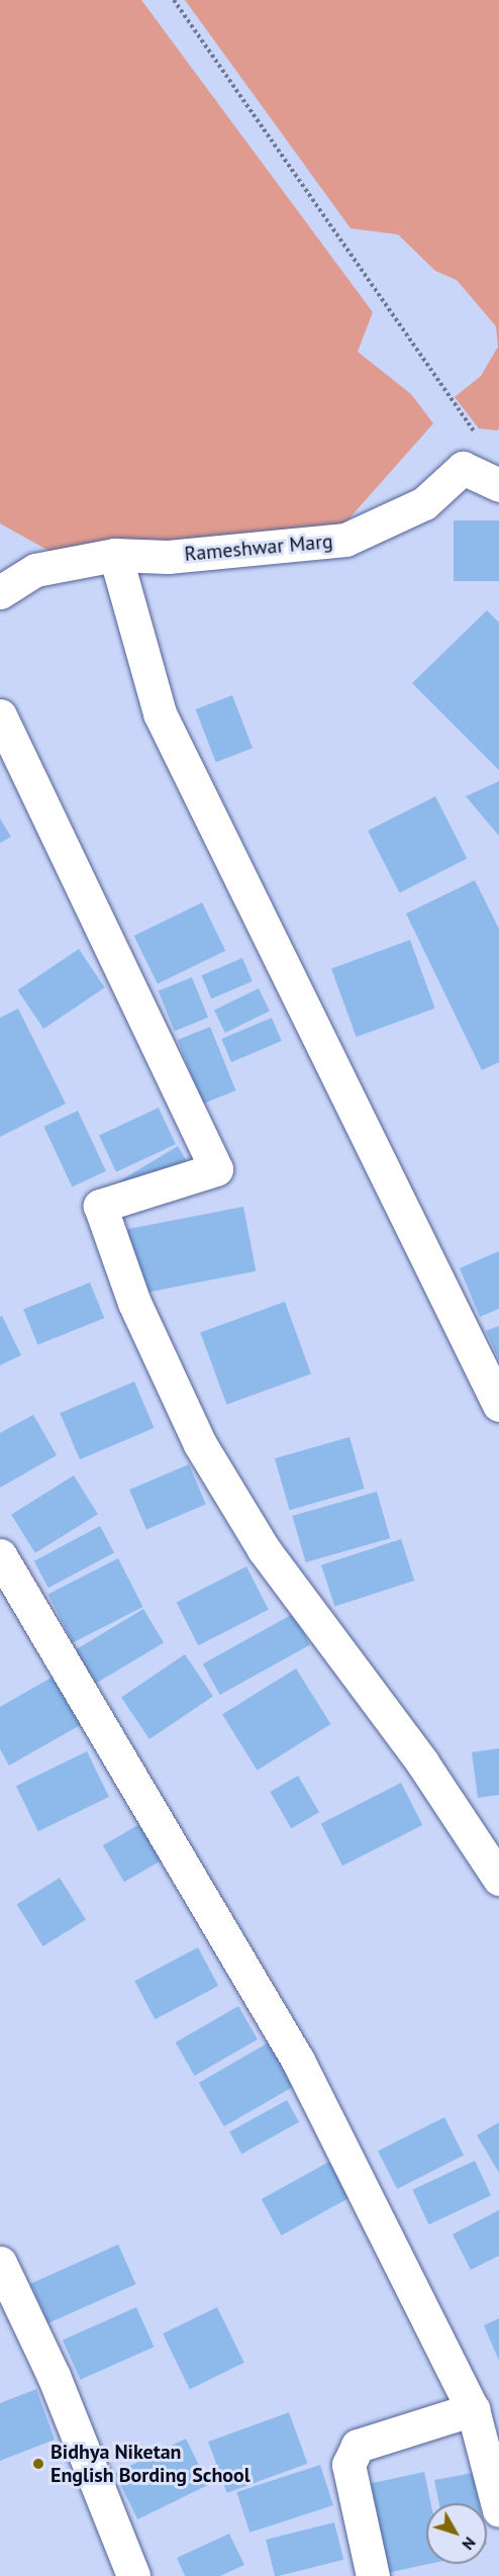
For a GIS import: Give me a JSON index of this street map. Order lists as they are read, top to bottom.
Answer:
{
  "streets": {
    "street": ["Rameshwar Marg"]
  },
  "places": ["Bidhya Niketan English Bording School"],
  "north": "bottom right"
}
